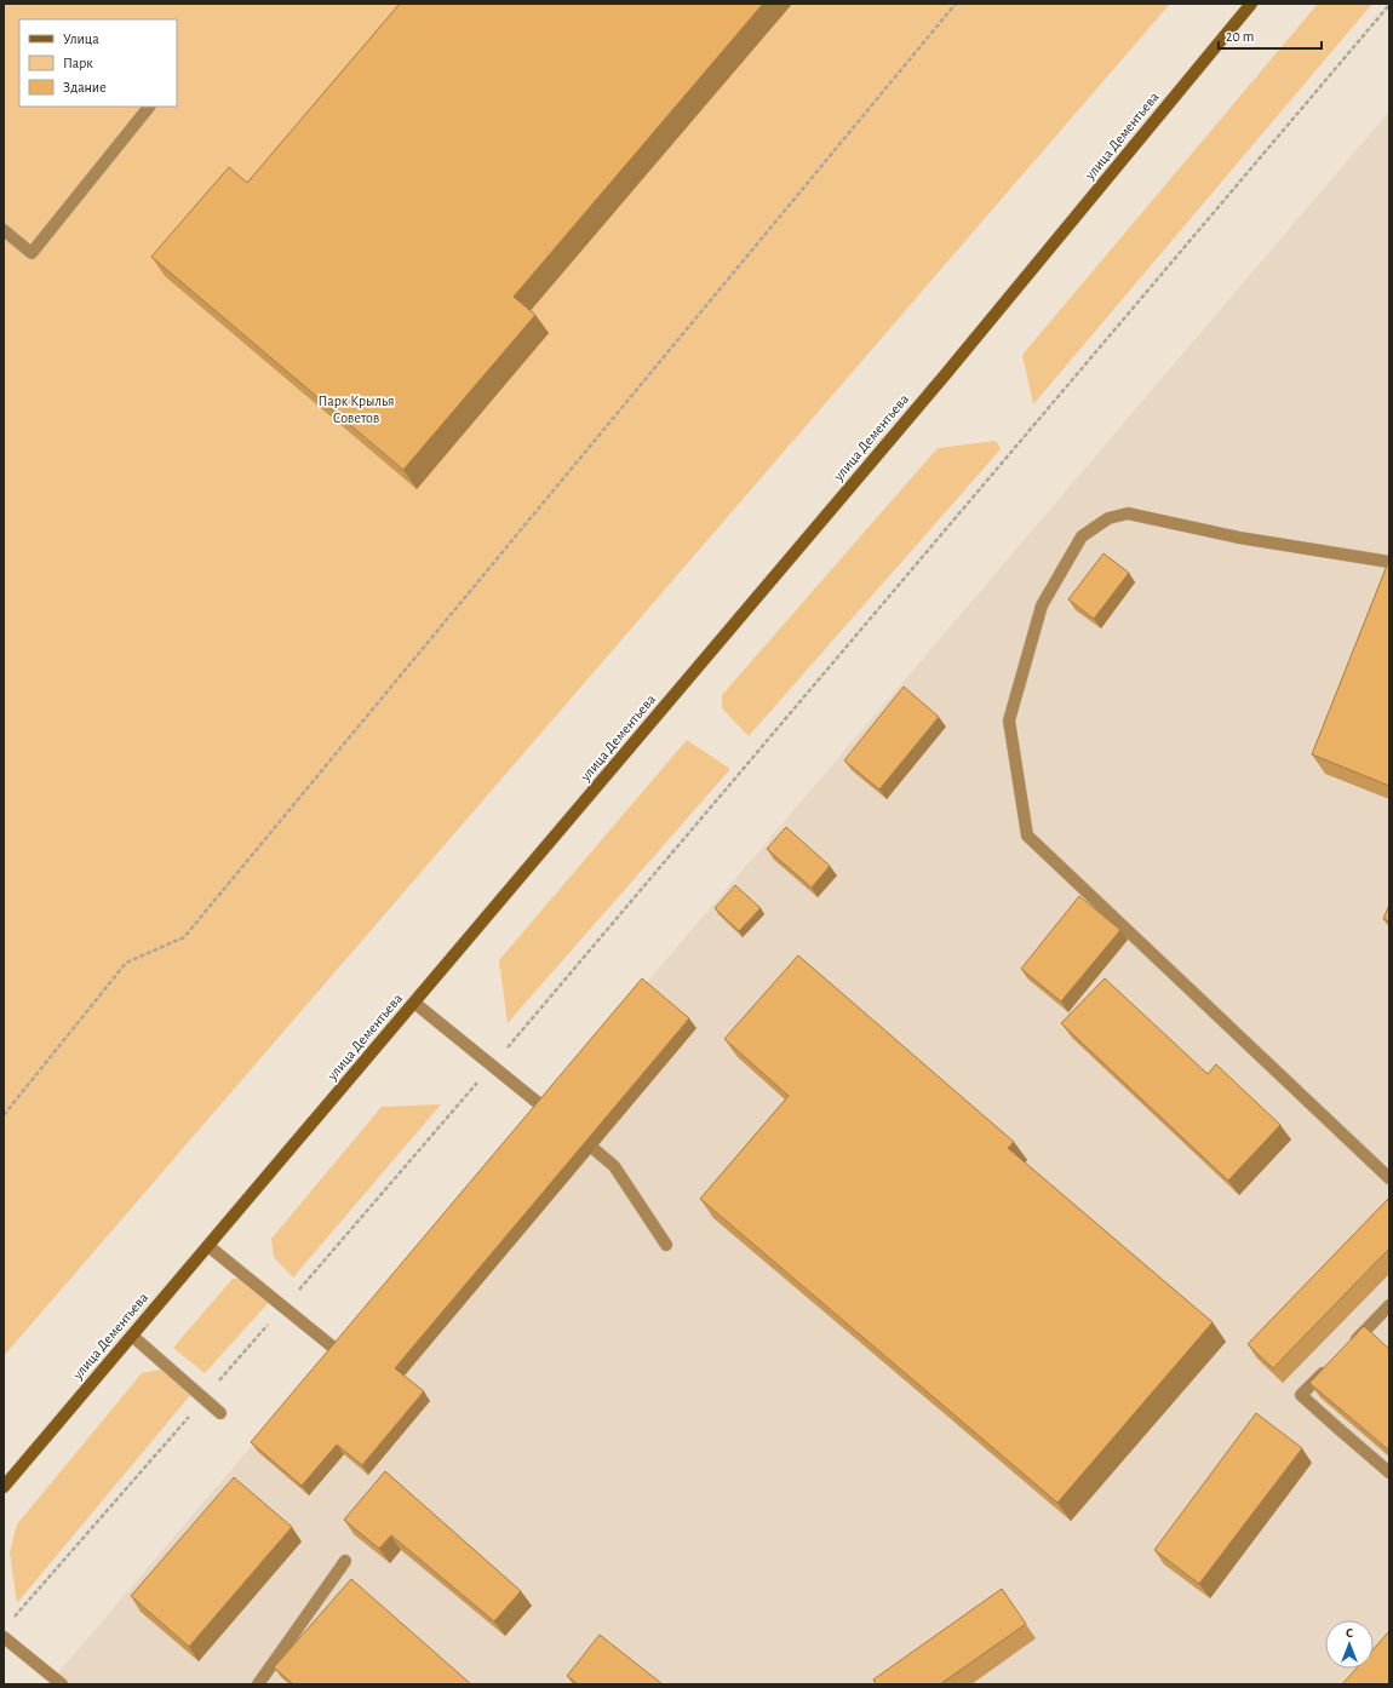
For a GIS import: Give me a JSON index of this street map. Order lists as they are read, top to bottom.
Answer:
{
  "streets": {
    "main road": ["улица Дементьева"]
  },
  "parks": ["Парк Крылья Советов"],
  "legend": ["Улица", "Парк", "Здание"],
  "scale_bar": "20 m",
  "north": "top"
}
